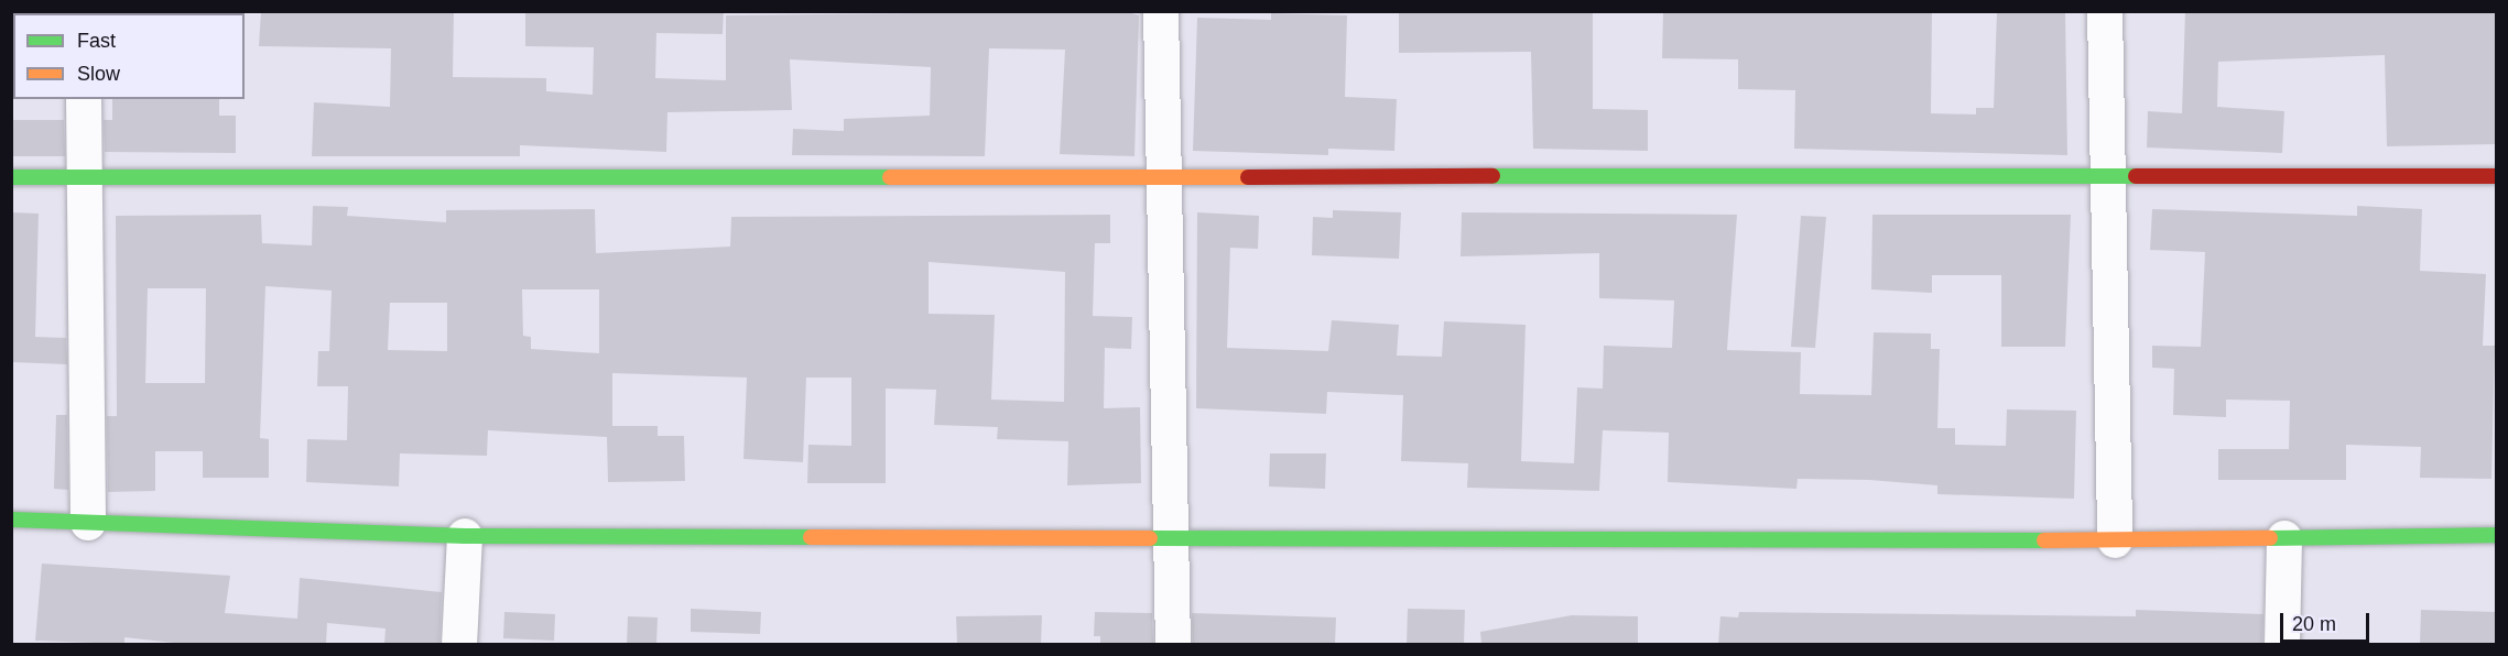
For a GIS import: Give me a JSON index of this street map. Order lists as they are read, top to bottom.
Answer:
{
  "legend": ["Fast", "Slow"],
  "scale_bar": "20 m"
}
